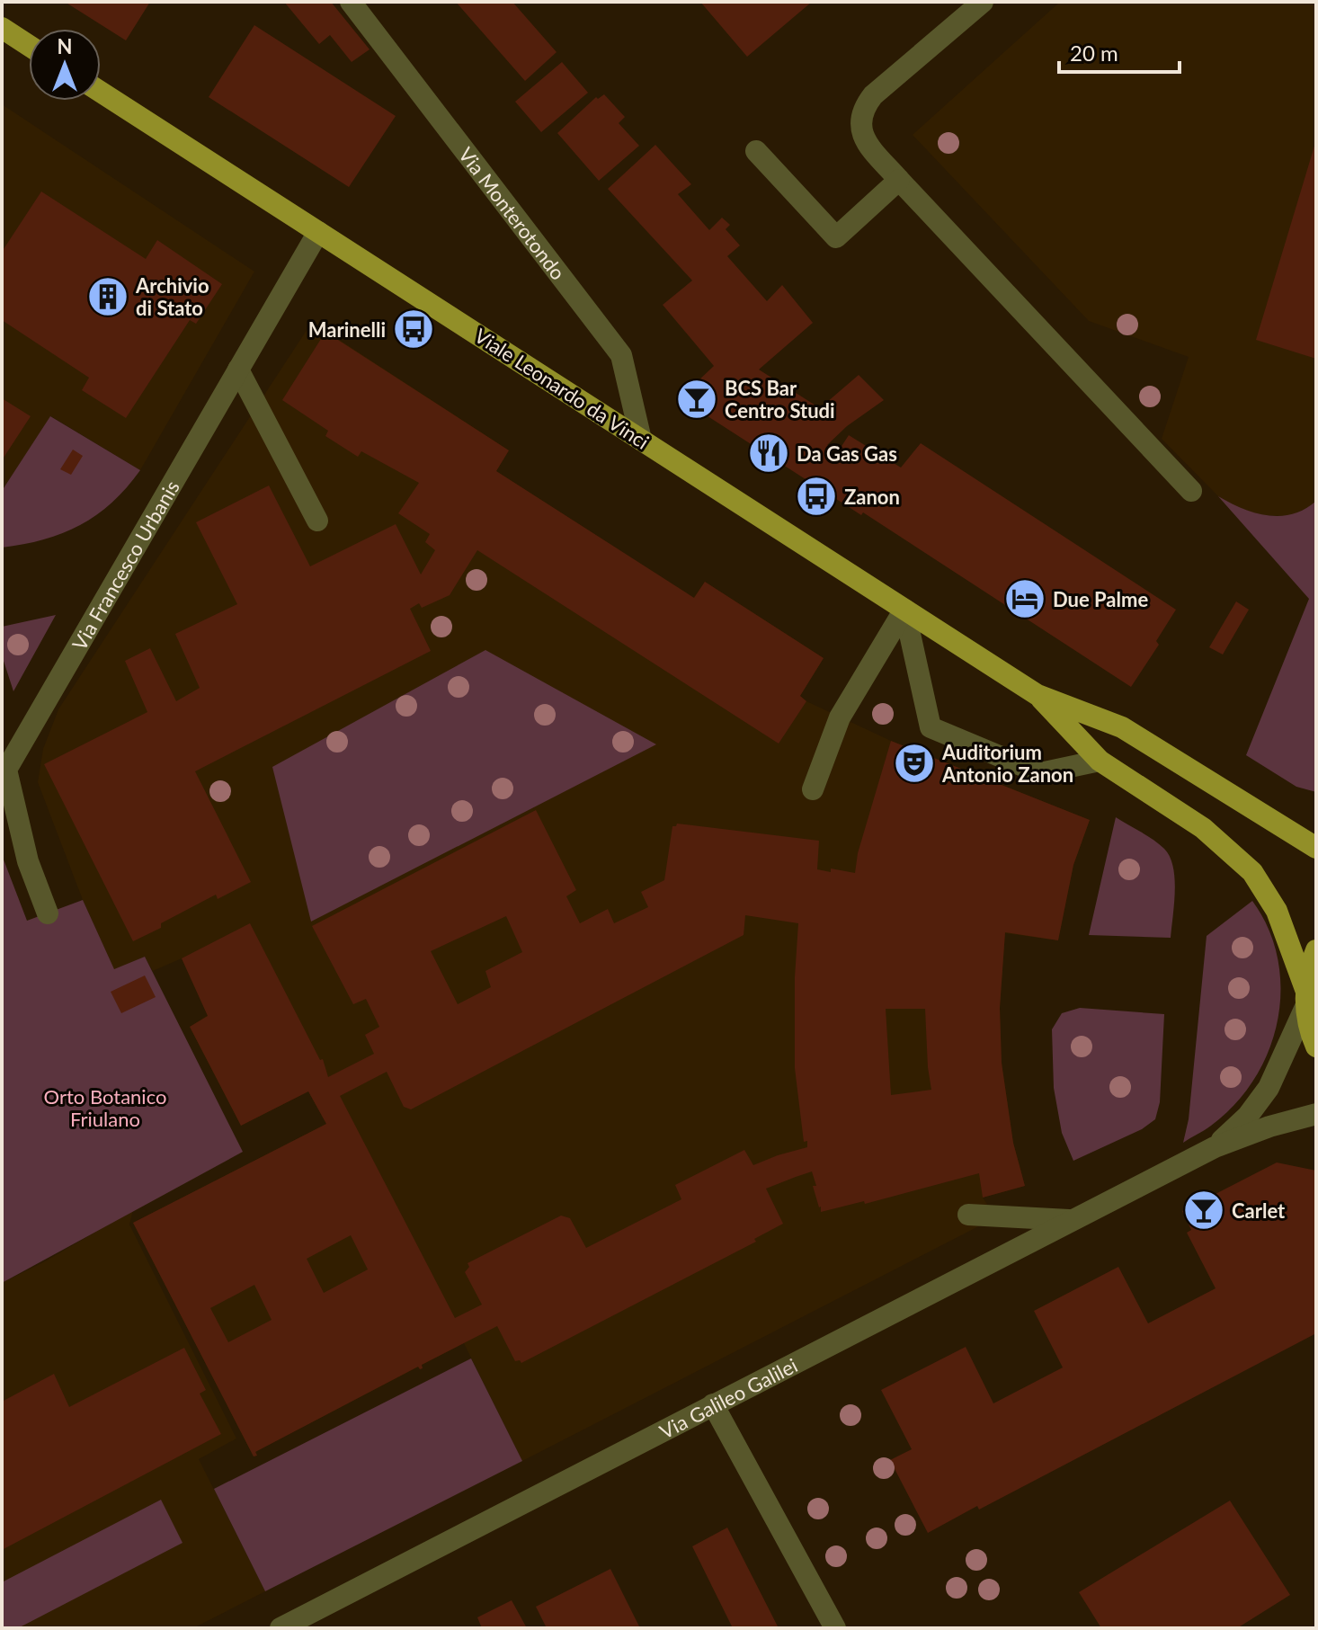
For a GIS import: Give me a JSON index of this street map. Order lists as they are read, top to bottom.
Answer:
{
  "streets": {
    "main road": ["Viale Leonardo da Vinci"],
    "street": ["Via Monterotondo", "Via Francesco Urbanis", "Via Galileo Galilei"]
  },
  "crossings": [
    ["Via Monterotondo", "Viale Leonardo da Vinci"],
    ["Viale Leonardo da Vinci", "Via Francesco Urbanis"]
  ],
  "parks": ["Orto Botanico Friulano"],
  "places": {
    "building": ["Archivio di Stato"],
    "bus stop": ["Marinelli", "Zanon"],
    "bar": ["BCS Bar Centro Studi", "Carlet"],
    "restaurant": ["Da Gas Gas"],
    "hotel": ["Due Palme"],
    "theatre": ["Auditorium Antonio Zanon"]
  },
  "scale_bar": "20 m",
  "north": "top"
}
